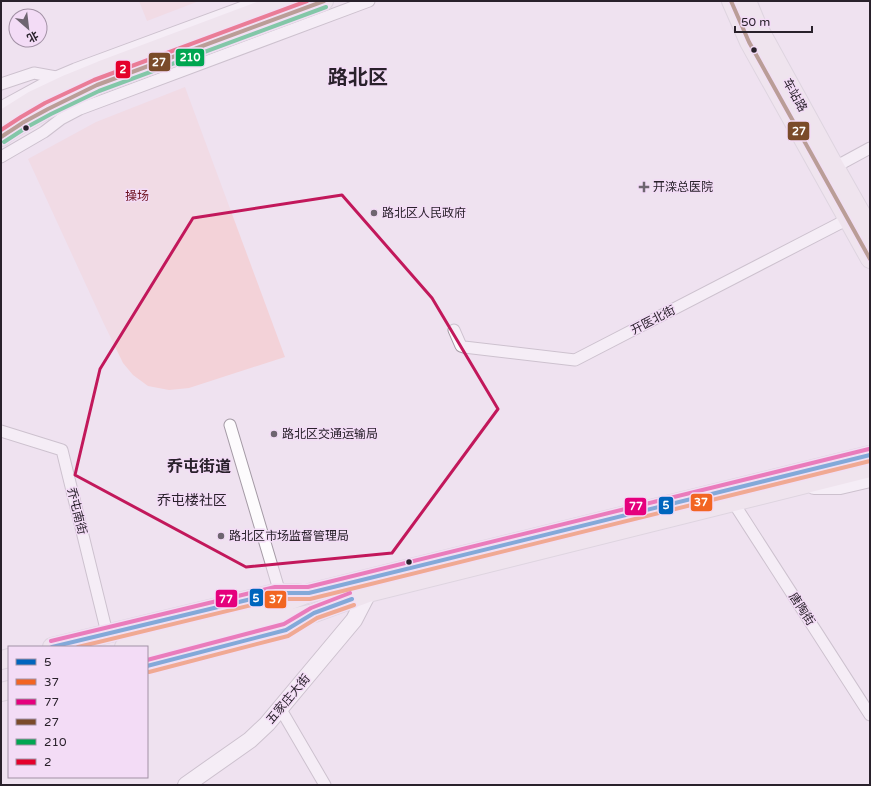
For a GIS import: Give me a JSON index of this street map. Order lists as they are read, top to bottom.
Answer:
{
  "streets": {
    "main road": ["车站路"],
    "street": [
      "开医北街",
      "乔屯南街",
      "唐陶街",
      "五家庄大街"
    ]
  },
  "crossings": [
    ["车站路", "开医北街"]
  ],
  "districts": ["路北区", "乔屯街道", "乔屯楼社区"],
  "parks": ["操场"],
  "places": {
    "health": ["开滦总医院"],
    "other": ["路北区人民政府", "路北区交通运输局", "路北区市场监督管理局"]
  },
  "lines": [
    "transit line 27",
    "transit line 2",
    "transit line 210",
    "transit line 77",
    "transit line 5",
    "transit line 37"
  ],
  "legend": [
    "5",
    "37",
    "77",
    "27",
    "210",
    "2"
  ],
  "scale_bar": "50 m",
  "north": "bottom right"
}
